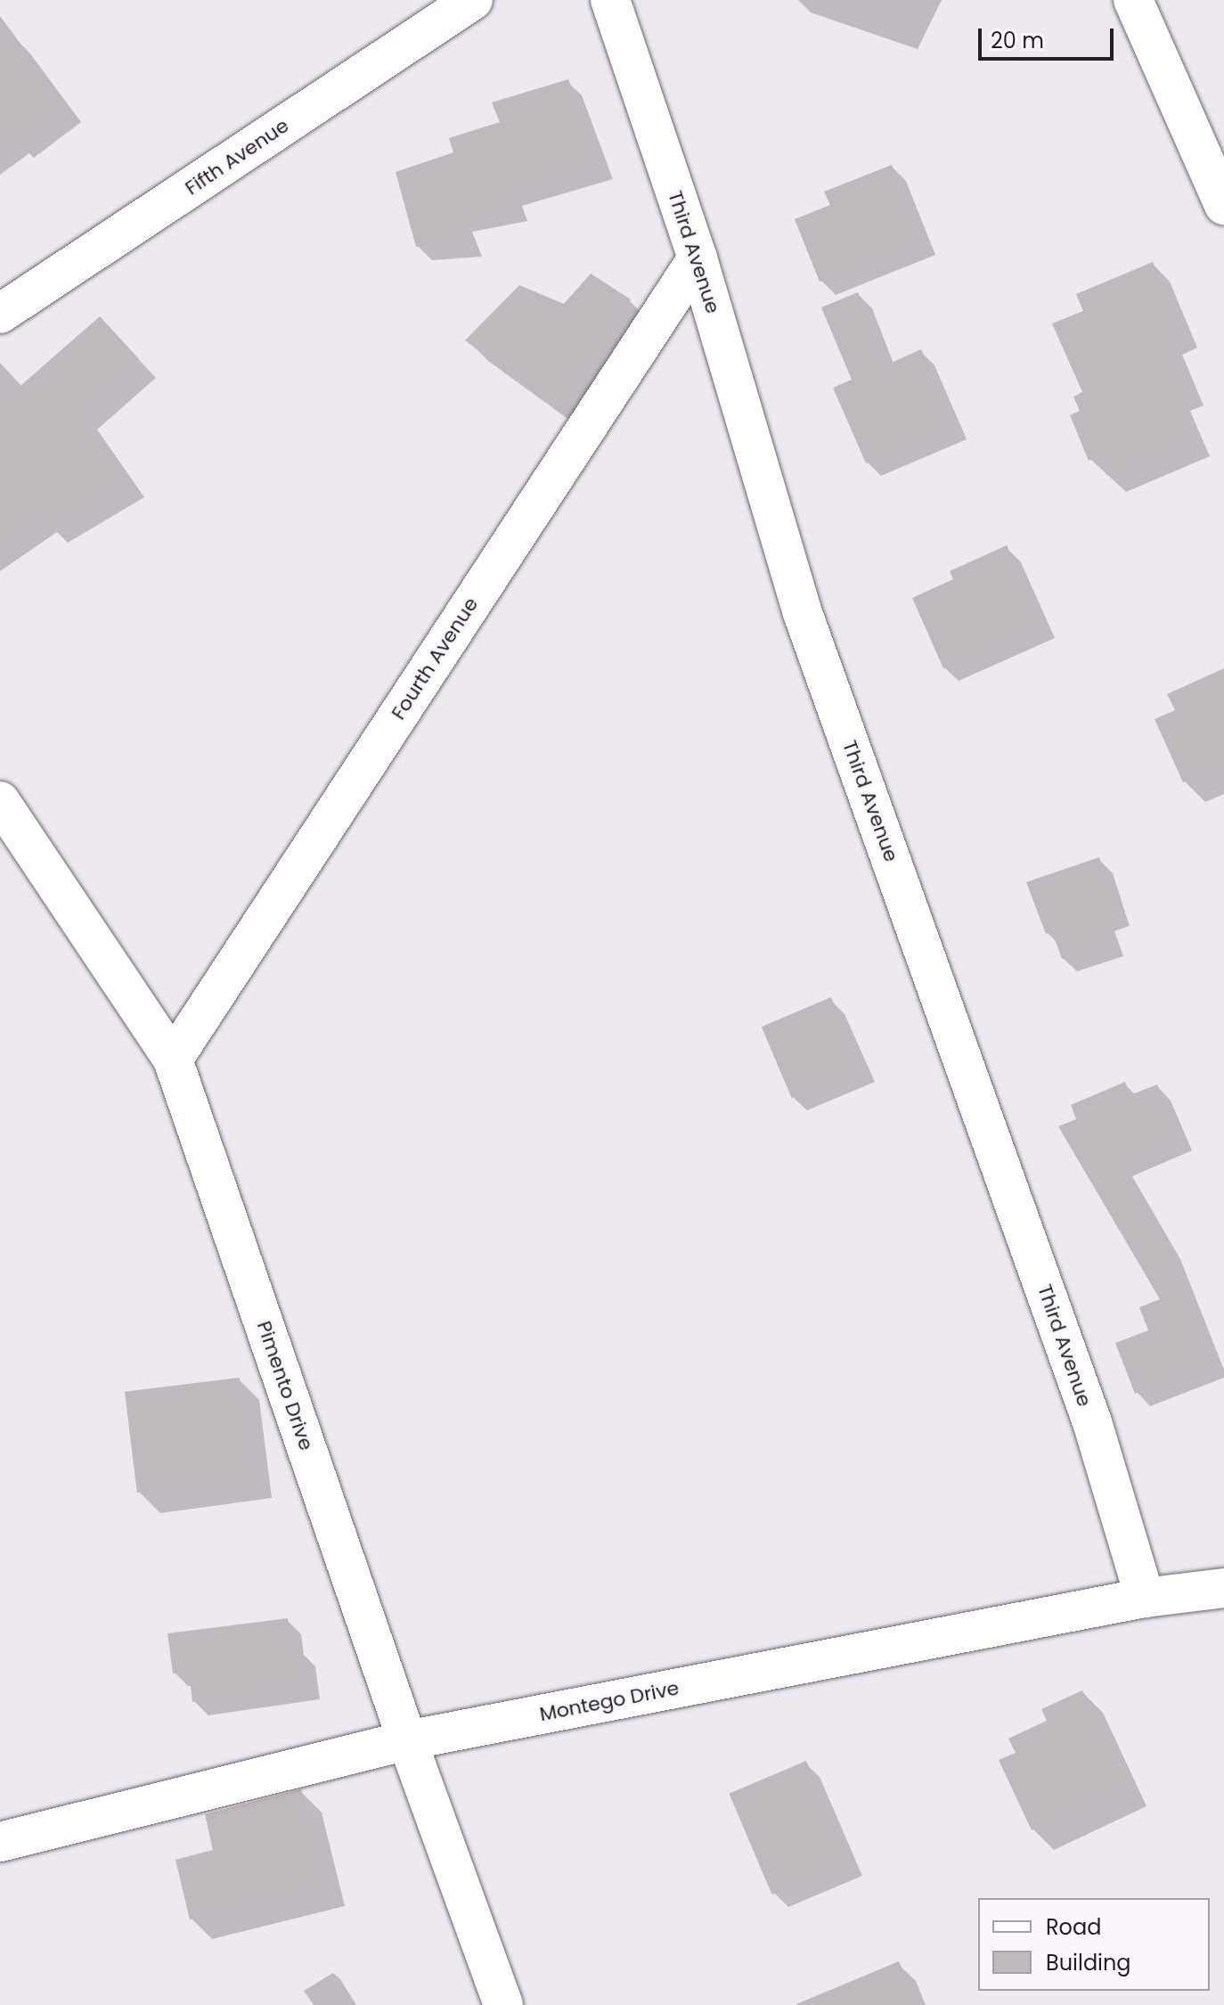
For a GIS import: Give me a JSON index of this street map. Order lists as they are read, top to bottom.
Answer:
{
  "streets": {
    "street": [
      "Fifth Avenue",
      "Third Avenue",
      "Fourth Avenue",
      "Pimento Drive",
      "Montego Drive"
    ]
  },
  "crossings": [
    ["Third Avenue", "Fourth Avenue"],
    ["Third Avenue", "Montego Drive"],
    ["Fourth Avenue", "Pimento Drive"],
    ["Pimento Drive", "Montego Drive"]
  ],
  "legend": ["Road", "Building"],
  "scale_bar": "20 m"
}
